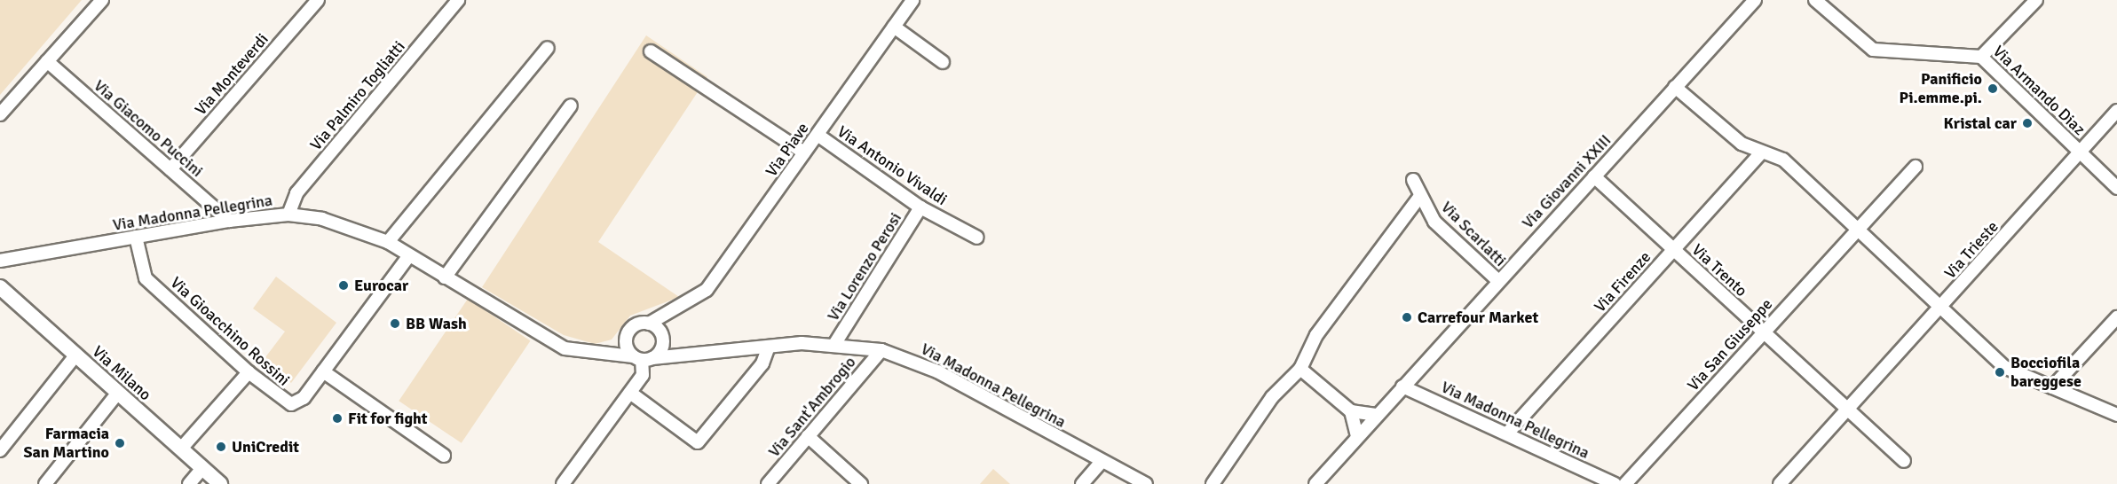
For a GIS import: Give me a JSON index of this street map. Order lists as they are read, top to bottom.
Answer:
{
  "streets": {
    "main road": ["Via Milano"],
    "street": [
      "Via Monteverdi",
      "Via Armando Diaz",
      "Via Palmiro Togliatti",
      "Via Giacomo Puccini",
      "Via Piave",
      "Via Antonio Vivaldi",
      "Via Giovanni XXIII",
      "Via Madonna Pellegrina",
      "Via Scarlatti",
      "Via Trieste",
      "Via Lorenzo Perosi",
      "Via Trento",
      "Via Firenze",
      "Via Gioacchino Rossini",
      "Via San Giuseppe",
      "Via Sant'Ambrogio"
    ]
  },
  "crossings": [
    ["Via Monteverdi", "Via Giacomo Puccini"],
    ["Via Armando Diaz", "Via Trieste"],
    ["Via Palmiro Togliatti", "Via Madonna Pellegrina"],
    ["Via Giacomo Puccini", "Via Madonna Pellegrina"],
    ["Via Piave", "Via Antonio Vivaldi"],
    ["Via Piave", "Via Madonna Pellegrina"],
    ["Via Antonio Vivaldi", "Via Lorenzo Perosi"],
    ["Via Giovanni XXIII", "Via Madonna Pellegrina"],
    ["Via Giovanni XXIII", "Via Scarlatti"],
    ["Via Giovanni XXIII", "Via Trento"],
    ["Via Madonna Pellegrina", "Via Lorenzo Perosi"],
    ["Via Madonna Pellegrina", "Via Firenze"],
    ["Via Madonna Pellegrina", "Via Gioacchino Rossini"],
    ["Via Madonna Pellegrina", "Via Sant'Ambrogio"],
    ["Via Trieste", "Via Trento"],
    ["Via Trento", "Via Firenze"],
    ["Via Trento", "Via San Giuseppe"]
  ],
  "places": [
    "Panificio Pi.emme.pi.",
    "Kristal car",
    "Eurocar",
    "Carrefour Market",
    "BB Wash",
    "Bocciofila bareggese",
    "Fit for fight",
    "Farmacia San Martino",
    "UniCredit"
  ]
}
